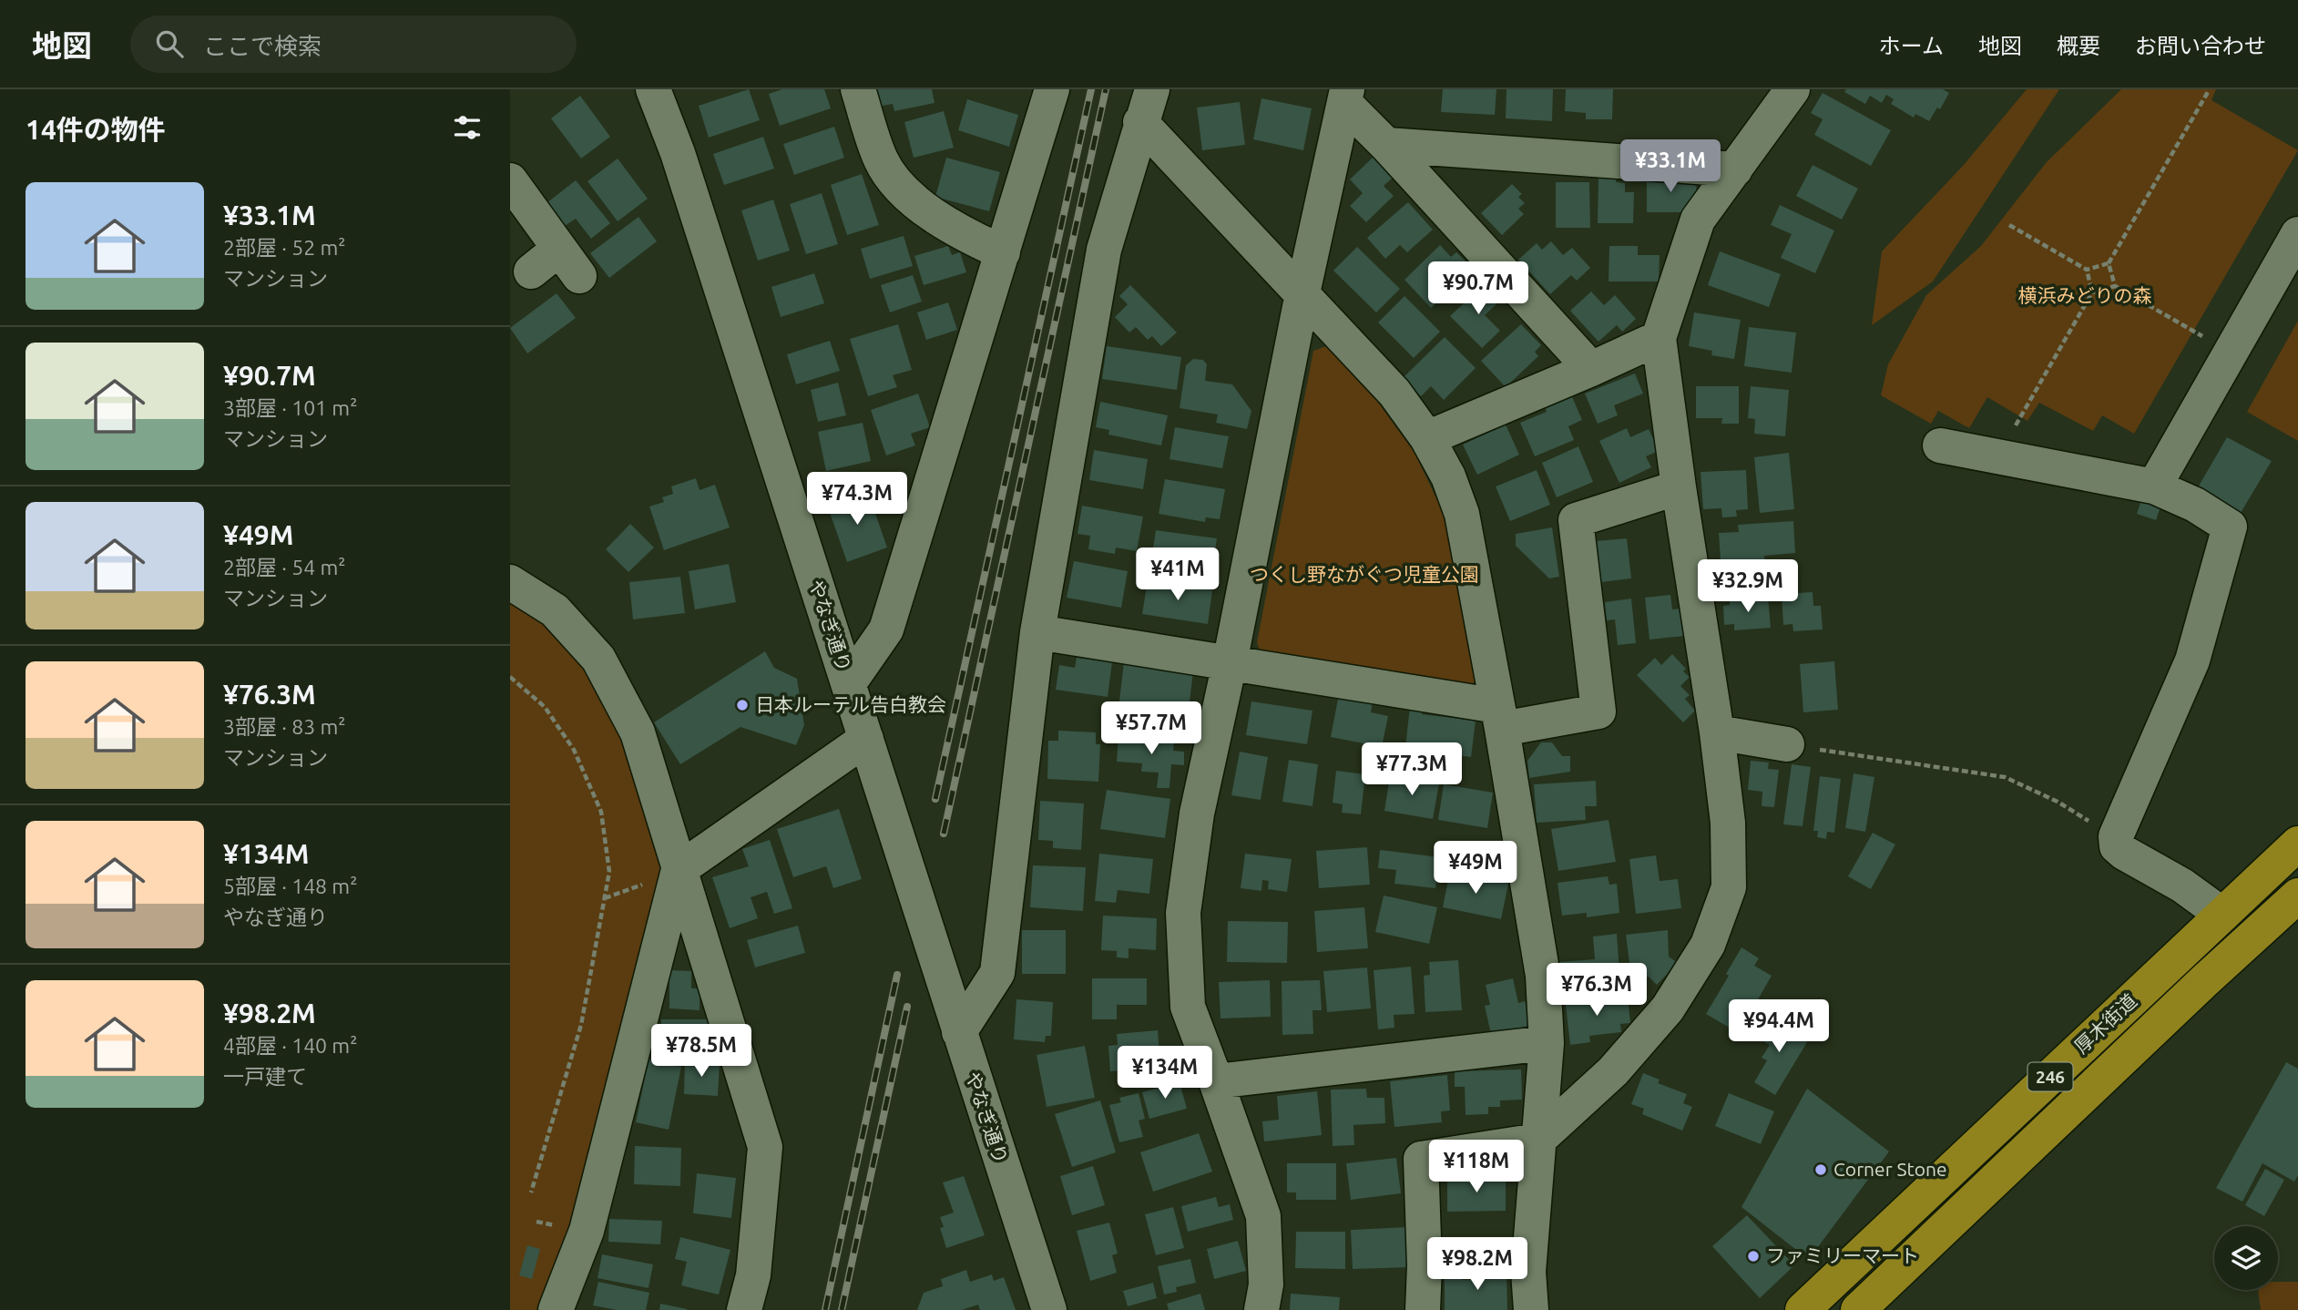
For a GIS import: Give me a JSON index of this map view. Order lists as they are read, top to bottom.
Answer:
{
  "streets": {
    "highway": ["厚木街道", "246"],
    "street": ["やなぎ通り"]
  },
  "parks": ["横浜みどりの森", "つくし野ながぐつ児童公園"],
  "places": ["日本ルーテル告白教会", "Corner Stone", "ファミリーマート"],
  "page": {
    "header": "地図",
    "search": "ここで検索",
    "nav": [
      "ホーム",
      "地図",
      "概要",
      "お問い合わせ"
    ],
    "heading": "14件の物件",
    "price": [
      "¥33.1M",
      "¥90.7M",
      "¥74.3M",
      "¥41M",
      "¥32.9M",
      "¥57.7M",
      "¥77.3M",
      "¥49M",
      "¥76.3M",
      "¥94.4M",
      "¥78.5M",
      "¥134M",
      "¥118M",
      "¥98.2M"
    ],
    "list": [
      {
        "name": "¥33.1M",
        "note": "2部屋 · 52 m² · マンション"
      },
      {
        "name": "¥90.7M",
        "note": "3部屋 · 101 m² · マンション"
      },
      {
        "name": "¥49M",
        "note": "2部屋 · 54 m² · マンション"
      },
      {
        "name": "¥76.3M",
        "note": "3部屋 · 83 m² · マンション"
      },
      {
        "name": "¥134M",
        "note": "5部屋 · 148 m² · やなぎ通り"
      },
      {
        "name": "¥98.2M",
        "note": "4部屋 · 140 m² · 一戸建て"
      }
    ]
  }
}
